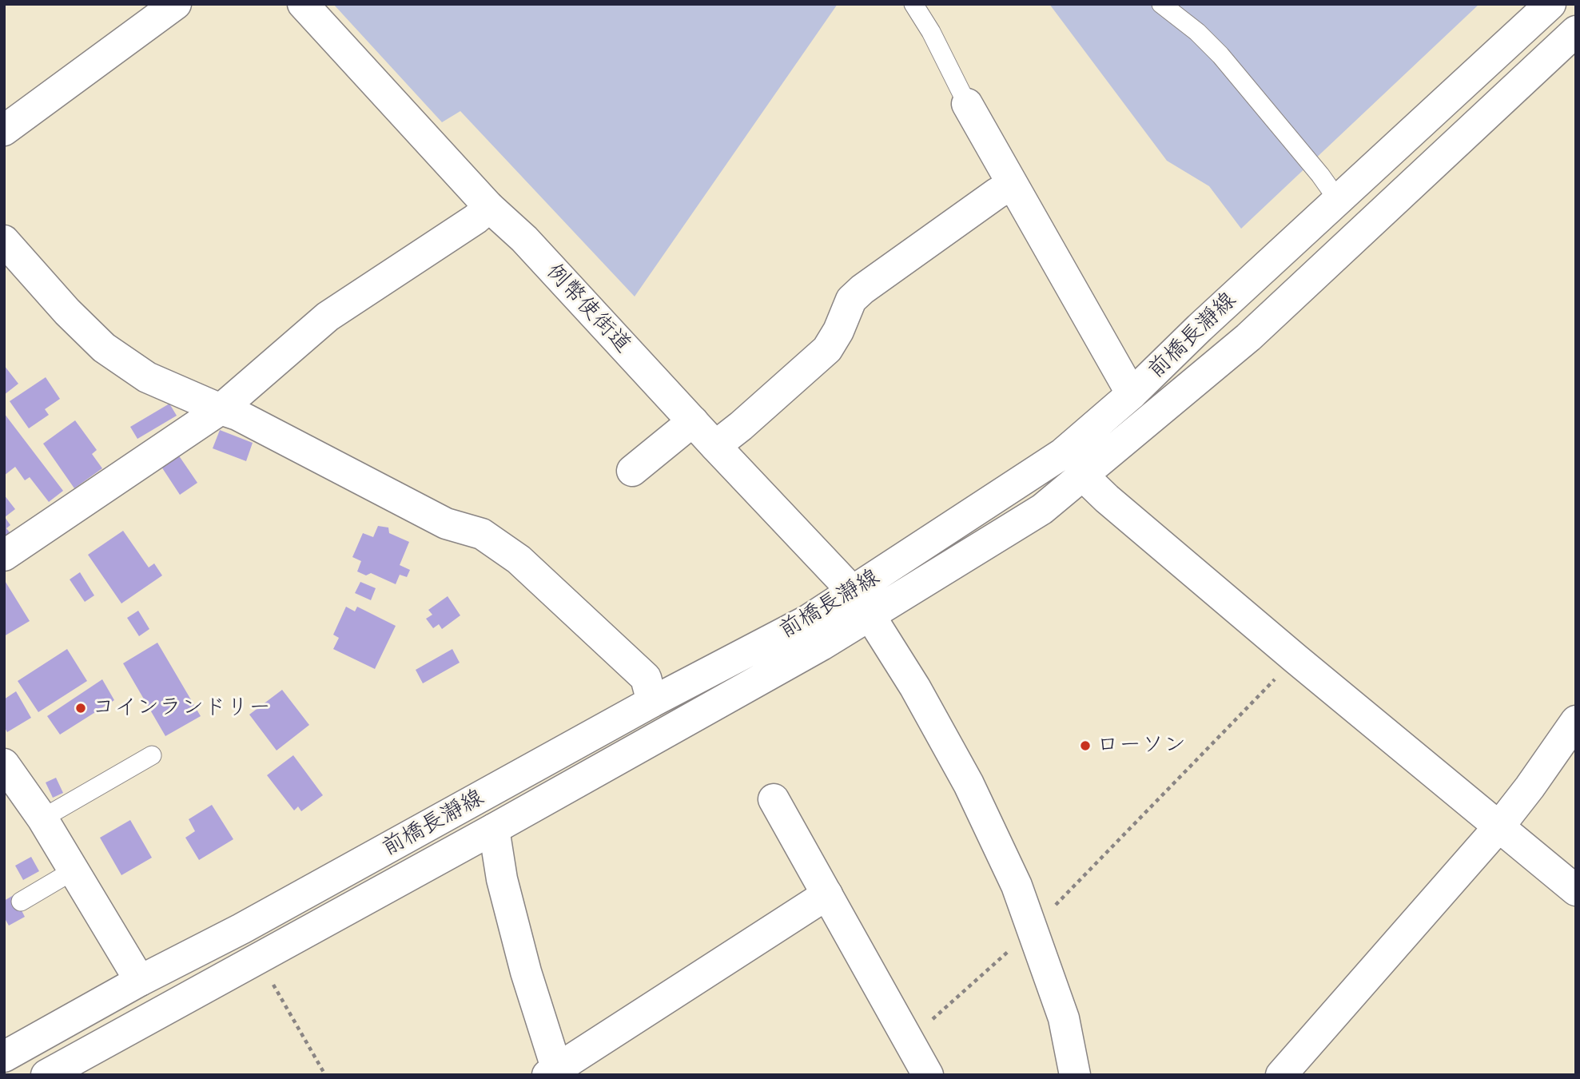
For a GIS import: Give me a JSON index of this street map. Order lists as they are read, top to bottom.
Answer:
{
  "streets": {
    "street": ["例幣使街道", "前橋長瀞線"]
  },
  "crossings": [
    ["例幣使街道", "前橋長瀞線"]
  ],
  "places": ["コインランドリー", "ローソン"]
}
